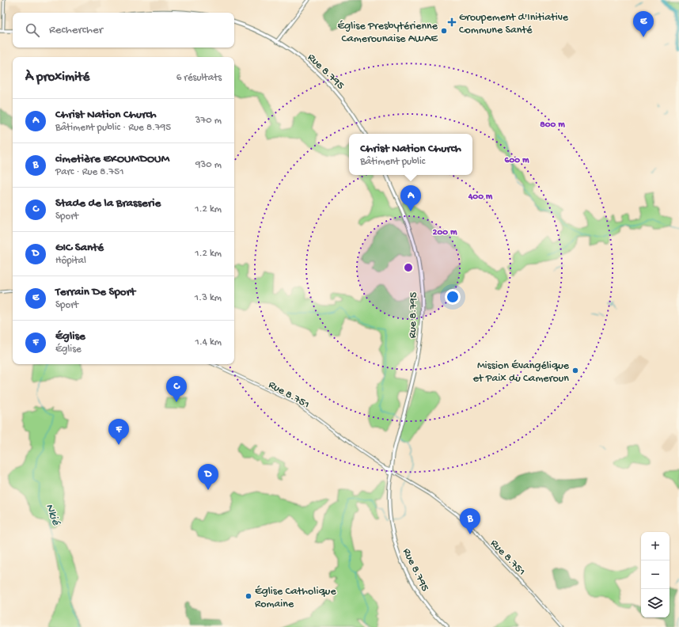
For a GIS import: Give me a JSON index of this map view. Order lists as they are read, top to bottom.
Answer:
{
  "streets": {
    "highway": ["Rue 8.795"],
    "main road": ["Rue 8.751"]
  },
  "crossings": [
    ["Rue 8.795", "Rue 8.751"]
  ],
  "water": ["Nkié"],
  "places": {
    "health": ["Groupement d'Initiative Commune Santé"],
    "other": ["Église Presbytérienne Camerounaise AWAE", "Mission Évangélique et Paix du Cameroun", "Église Catholique Romaine"]
  },
  "page": {
    "pins": [
      "E",
      "A",
      "C",
      "F",
      "D",
      "B"
    ],
    "search": "Rechercher",
    "heading": ["À proximité", "6 résultats"],
    "list": [
      {
        "mark": "A",
        "name": "Christ Nation Church",
        "note": "Bâtiment public · Rue 8.795",
        "value": "370 m"
      },
      {
        "mark": "B",
        "name": "cimetière EKOUMDOUM",
        "note": "Parc · Rue 8.751",
        "value": "930 m"
      },
      {
        "mark": "C",
        "name": "Stade de la Brasserie",
        "note": "Sport",
        "value": "1.2 km"
      },
      {
        "mark": "D",
        "name": "GIC Santé",
        "note": "Hôpital",
        "value": "1.2 km"
      },
      {
        "mark": "E",
        "name": "Terrain De Sport",
        "note": "Sport",
        "value": "1.3 km"
      },
      {
        "mark": "F",
        "name": "Église",
        "note": "Église",
        "value": "1.4 km"
      }
    ],
    "popup": ["Christ Nation Church", "Bâtiment public"],
    "map_buttons": ["+", "−"]
  },
  "rings": [
    "800 m",
    "600 m",
    "400 m",
    "200 m"
  ]
}
